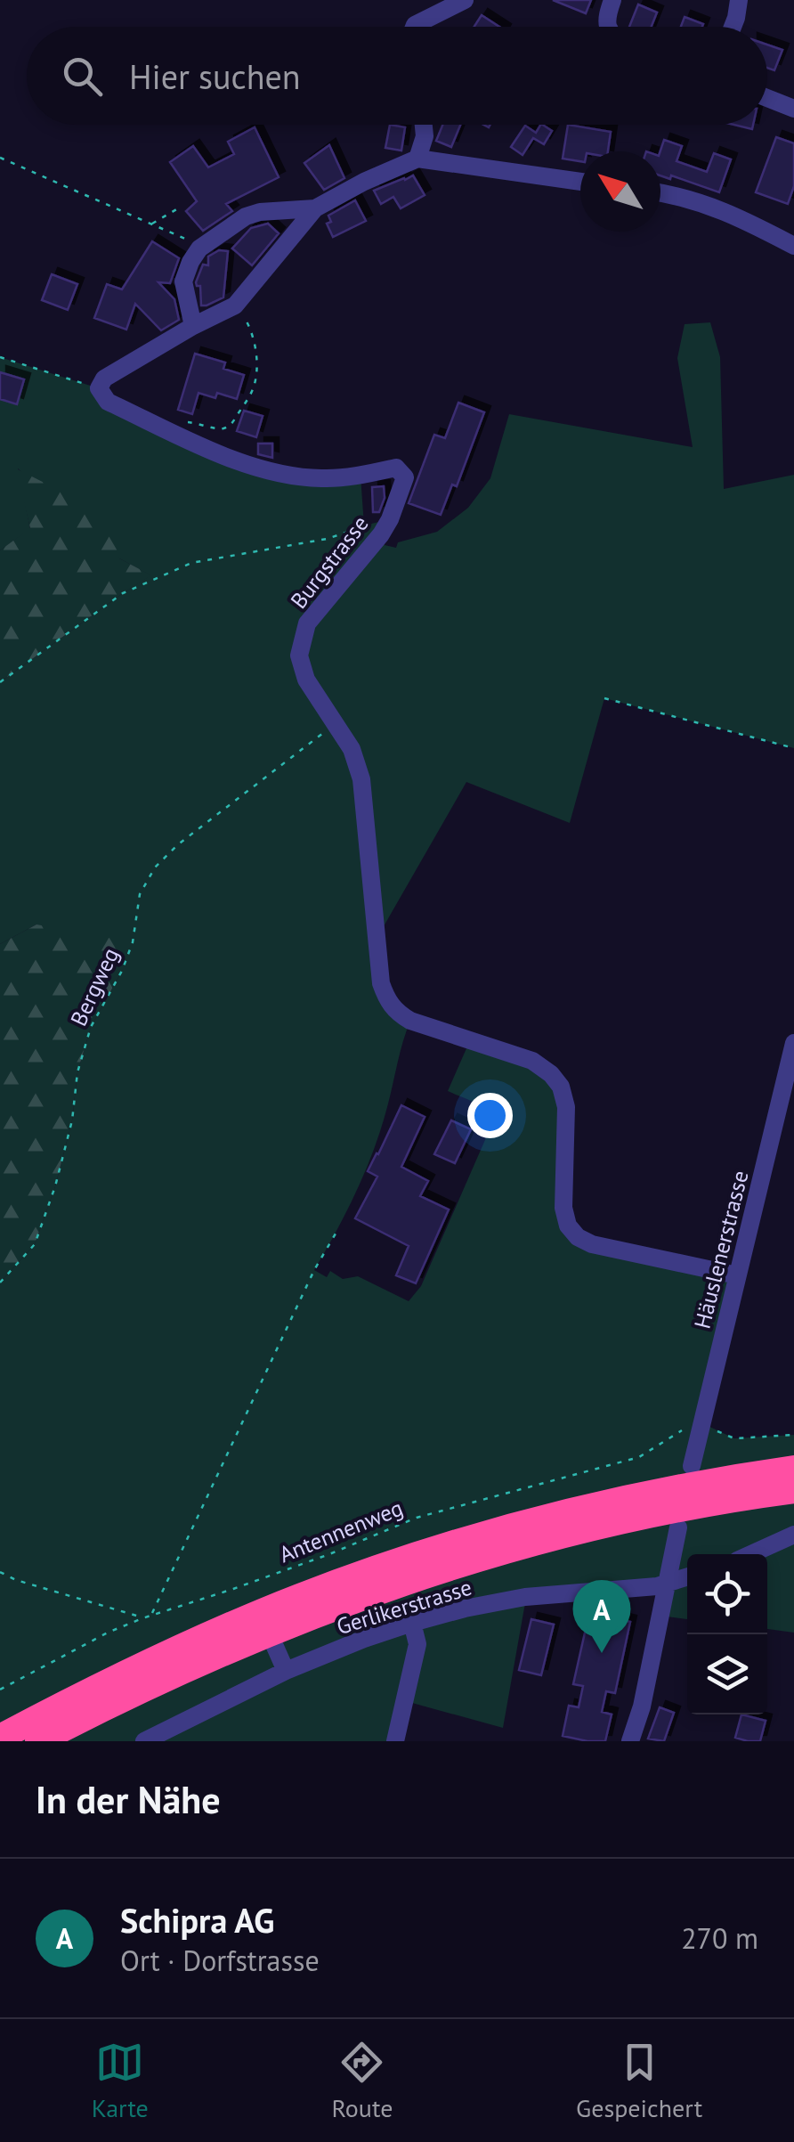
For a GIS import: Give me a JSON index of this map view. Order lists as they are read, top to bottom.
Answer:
{
  "streets": {
    "street": ["Burgstrasse", "Häuslenerstrasse", "Gerlikerstrasse"],
    "path": ["Bergweg", "Antennenweg"]
  },
  "crossings": [
    ["Burgstrasse", "Bergweg"],
    ["Burgstrasse", "Häuslenerstrasse"],
    ["Häuslenerstrasse", "Antennenweg"]
  ],
  "north": "top left",
  "page": {
    "search": "Hier suchen",
    "pins": "A",
    "heading": "In der Nähe",
    "list": [
      {
        "mark": "A",
        "name": "Schipra AG",
        "note": "Ort · Dorfstrasse",
        "value": "270 m"
      }
    ],
    "nav": ["Karte", "Route", "Gespeichert"]
  }
}
